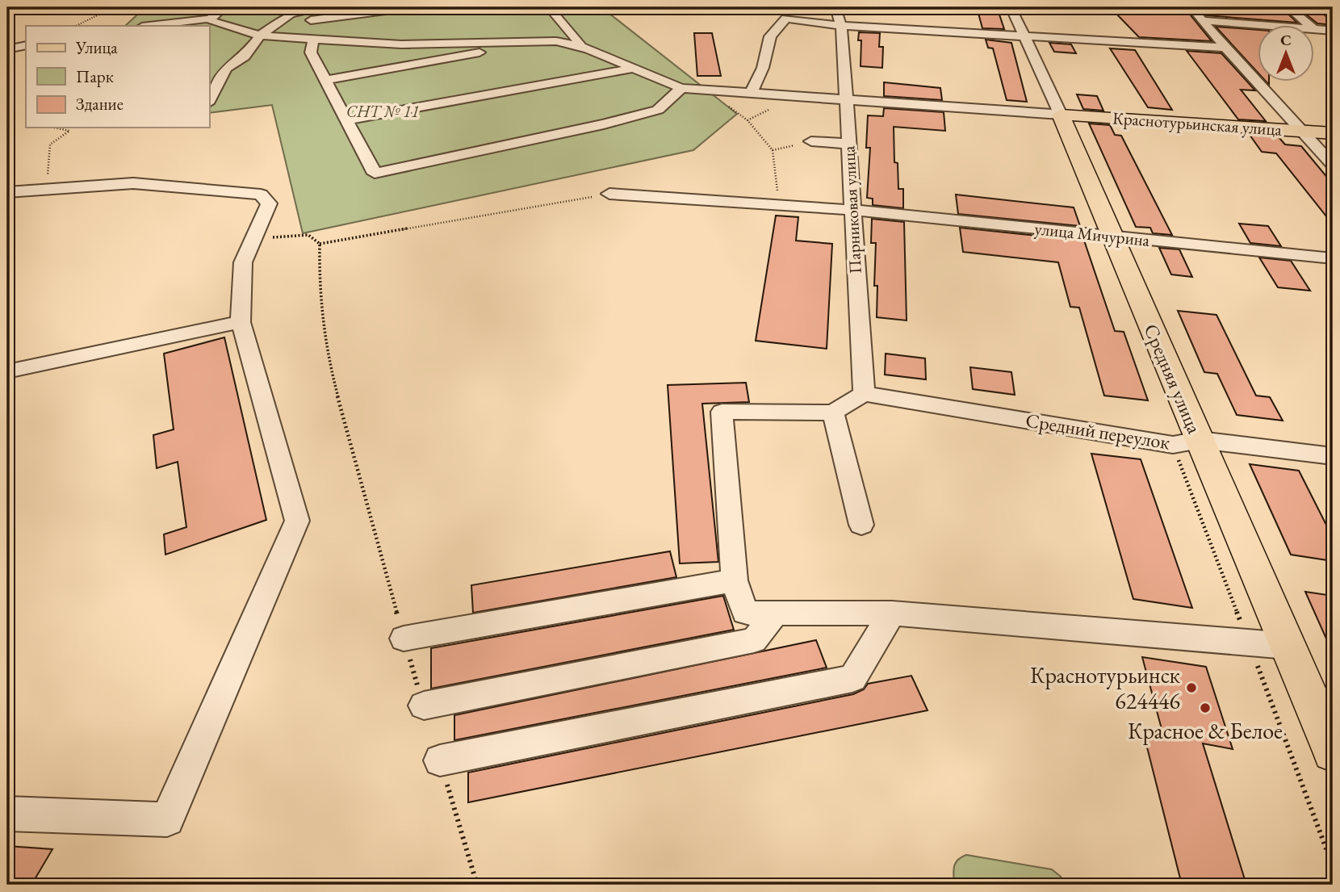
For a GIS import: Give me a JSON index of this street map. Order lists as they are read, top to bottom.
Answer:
{
  "streets": {
    "main road": ["Краснотурьинская улица", "Средняя улица"],
    "street": ["Парниковая улица", "улица Мичурина", "Средний переулок"]
  },
  "crossings": [
    ["Краснотурьинская улица", "Средняя улица"],
    ["Парниковая улица", "улица Мичурина"],
    ["Парниковая улица", "Средний переулок"],
    ["улица Мичурина", "Средняя улица"],
    ["Средняя улица", "Средний переулок"]
  ],
  "parks": ["СНТ № 11"],
  "places": ["Краснотурьинск 624446", "Красное & Белое"],
  "legend": ["Улица", "Парк", "Здание"],
  "north": "top"
}
